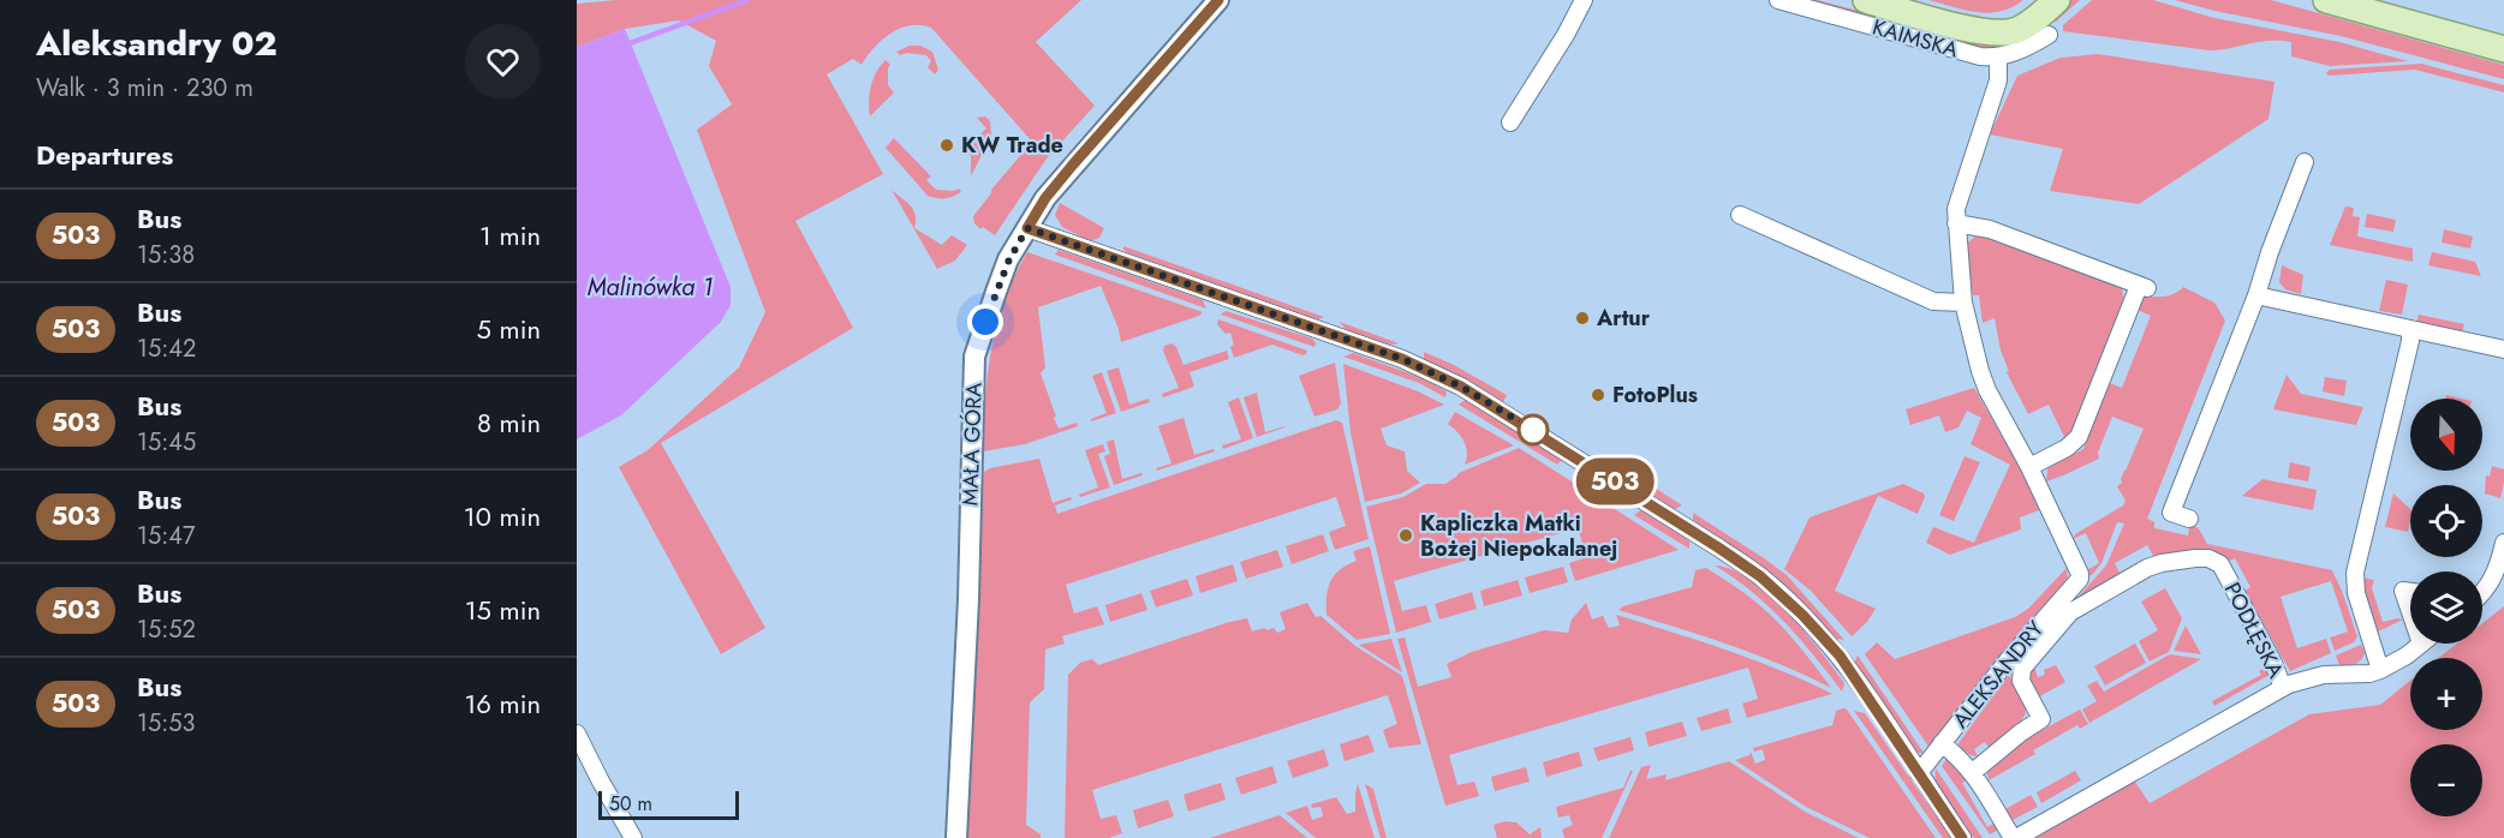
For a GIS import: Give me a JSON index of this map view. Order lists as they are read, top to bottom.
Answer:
{
  "streets": {
    "street": [
      "KAIMSKA",
      "MAŁA GÓRA",
      "PODŁĘSKA",
      "ALEKSANDRY"
    ]
  },
  "crossings": [
    ["PODŁĘSKA", "ALEKSANDRY"]
  ],
  "water": ["Malinówka 1"],
  "places": [
    "KW Trade",
    "Artur",
    "FotoPlus",
    "Kapliczka Matki Bożej Niepokalanej"
  ],
  "lines": ["bus line 503"],
  "scale_bar": "50 m",
  "north": "bottom",
  "page": {
    "heading": [
      ["Aleksandry 02", "Walk · 3 min · 230 m"],
      "Departures"
    ],
    "on_map": "503",
    "list": [
      {
        "mark": "503",
        "name": "Bus",
        "note": "15:38",
        "value": "1 min"
      },
      {
        "mark": "503",
        "name": "Bus",
        "note": "15:42",
        "value": "5 min"
      },
      {
        "mark": "503",
        "name": "Bus",
        "note": "15:45",
        "value": "8 min"
      },
      {
        "mark": "503",
        "name": "Bus",
        "note": "15:47",
        "value": "10 min"
      },
      {
        "mark": "503",
        "name": "Bus",
        "note": "15:52",
        "value": "15 min"
      },
      {
        "mark": "503",
        "name": "Bus",
        "note": "15:53",
        "value": "16 min"
      }
    ],
    "map_buttons": ["+", "−"],
    "scale": "50 m"
  }
}
